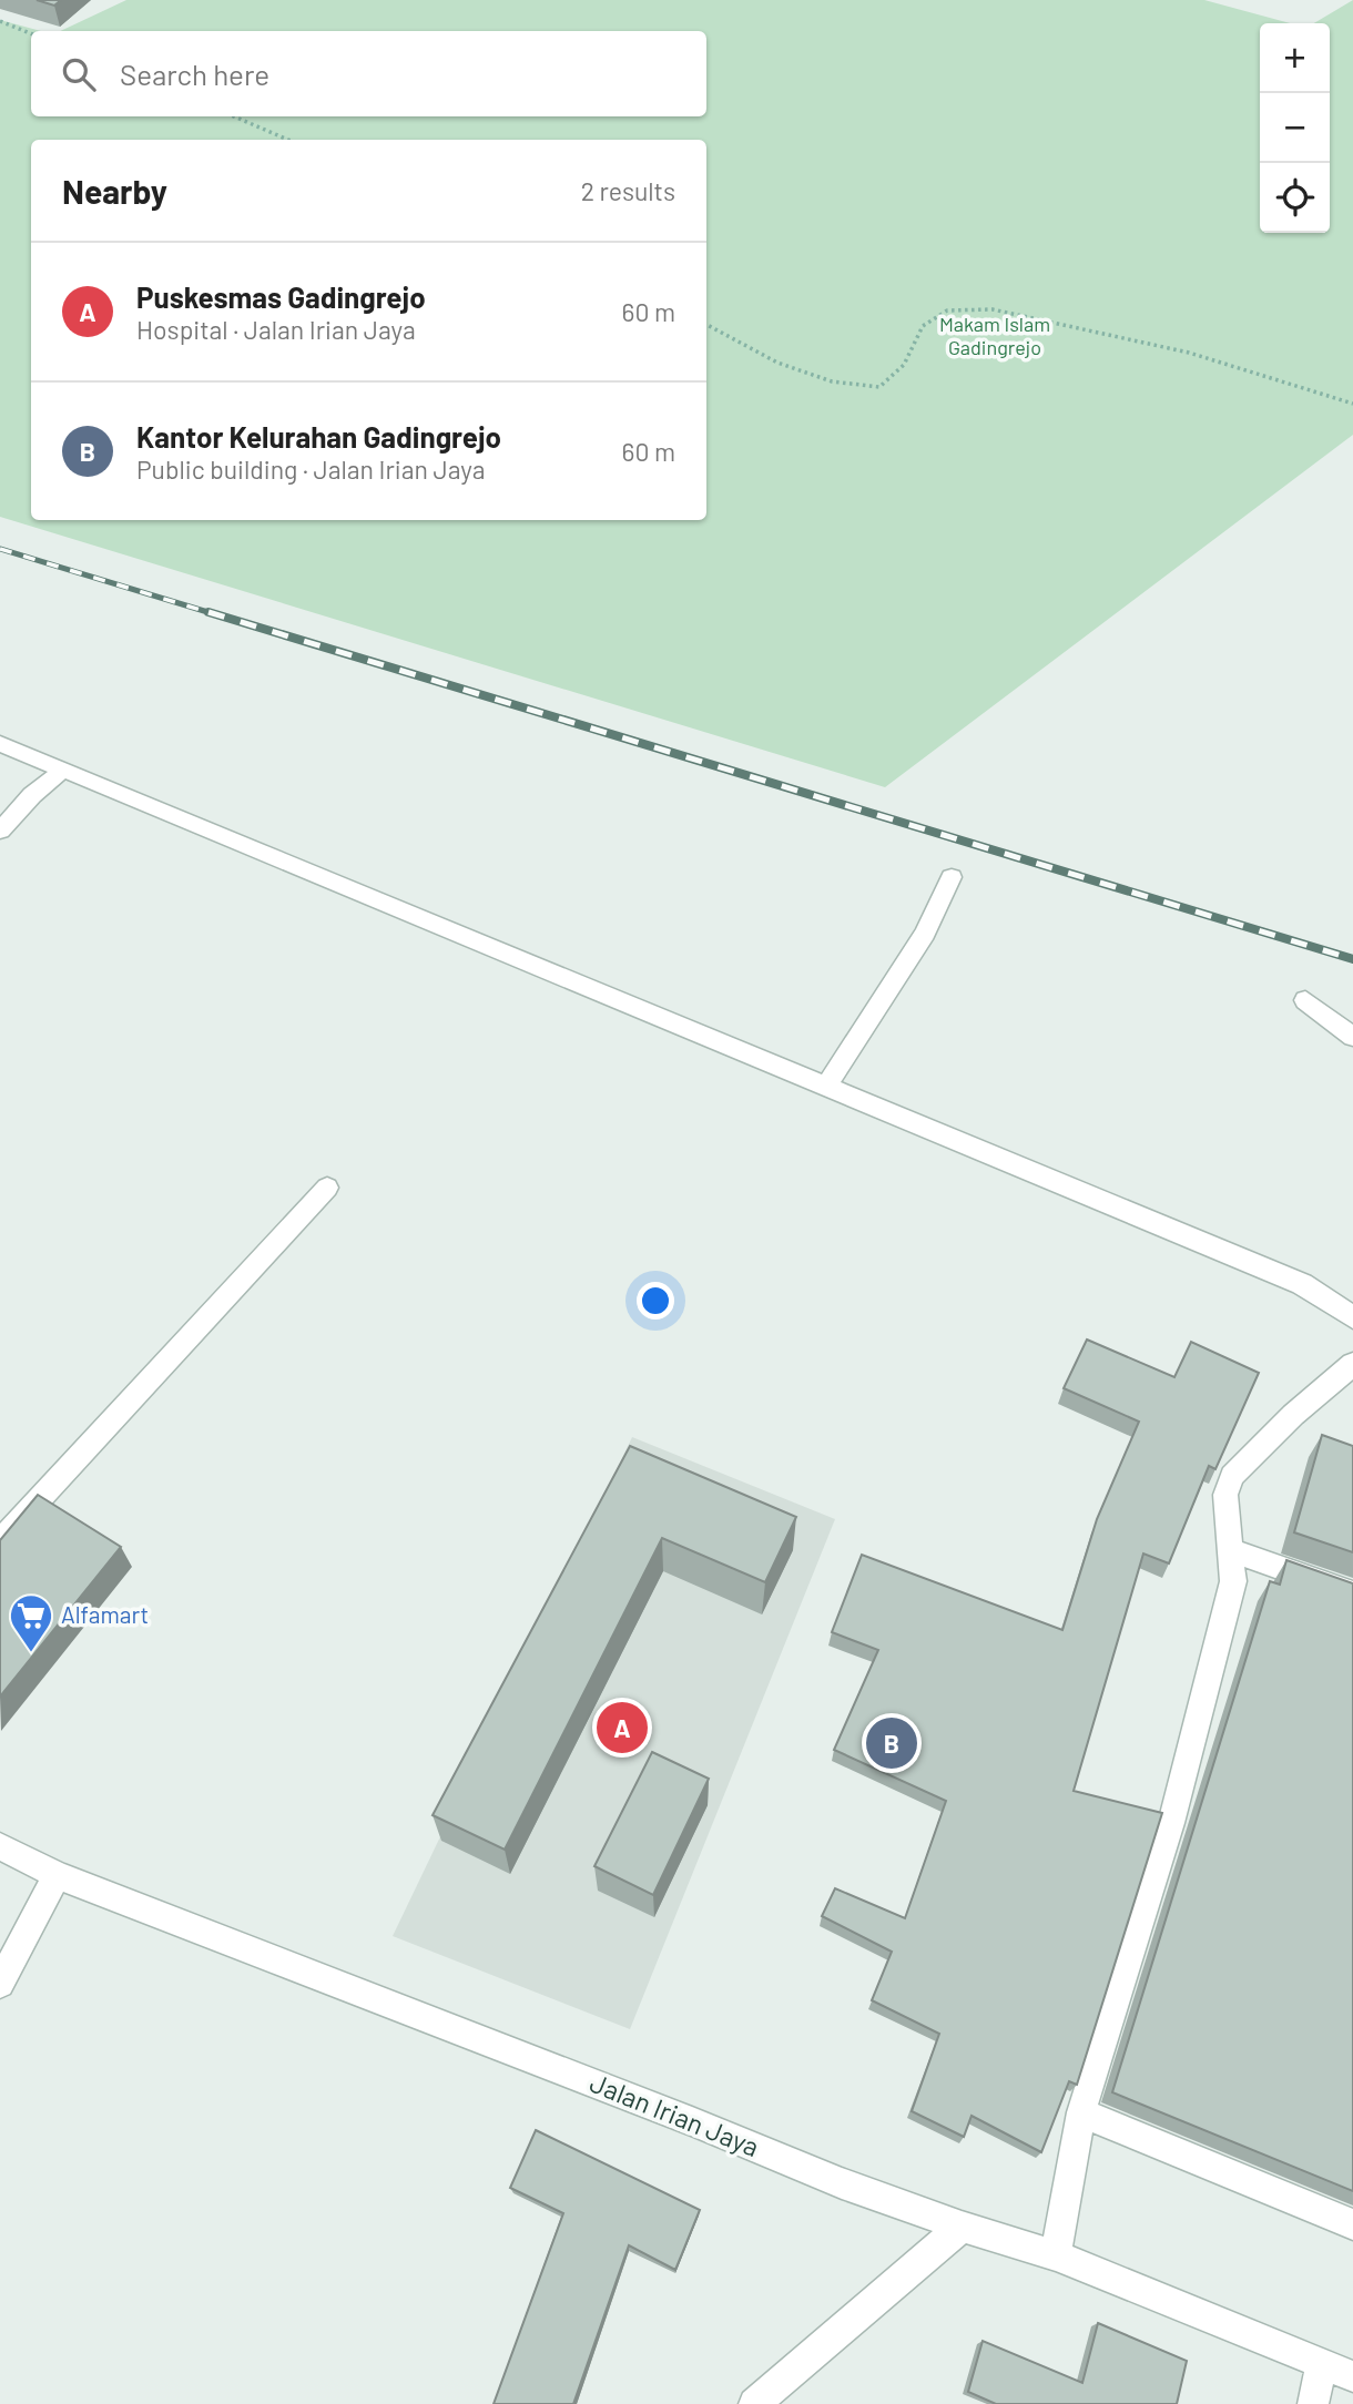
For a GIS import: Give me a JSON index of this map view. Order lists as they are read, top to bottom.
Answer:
{
  "streets": {
    "street": ["Jalan Irian Jaya"]
  },
  "parks": ["Makam Islam Gadingrejo"],
  "places": {
    "supermarket": ["Alfamart"]
  },
  "page": {
    "map_buttons": ["+", "−"],
    "search": "Search here",
    "heading": ["Nearby", "2 results"],
    "list": [
      {
        "mark": "A",
        "name": "Puskesmas Gadingrejo",
        "note": "Hospital · Jalan Irian Jaya",
        "value": "60 m"
      },
      {
        "mark": "B",
        "name": "Kantor Kelurahan Gadingrejo",
        "note": "Public building · Jalan Irian Jaya",
        "value": "60 m"
      }
    ],
    "pins": ["A", "B"]
  }
}
